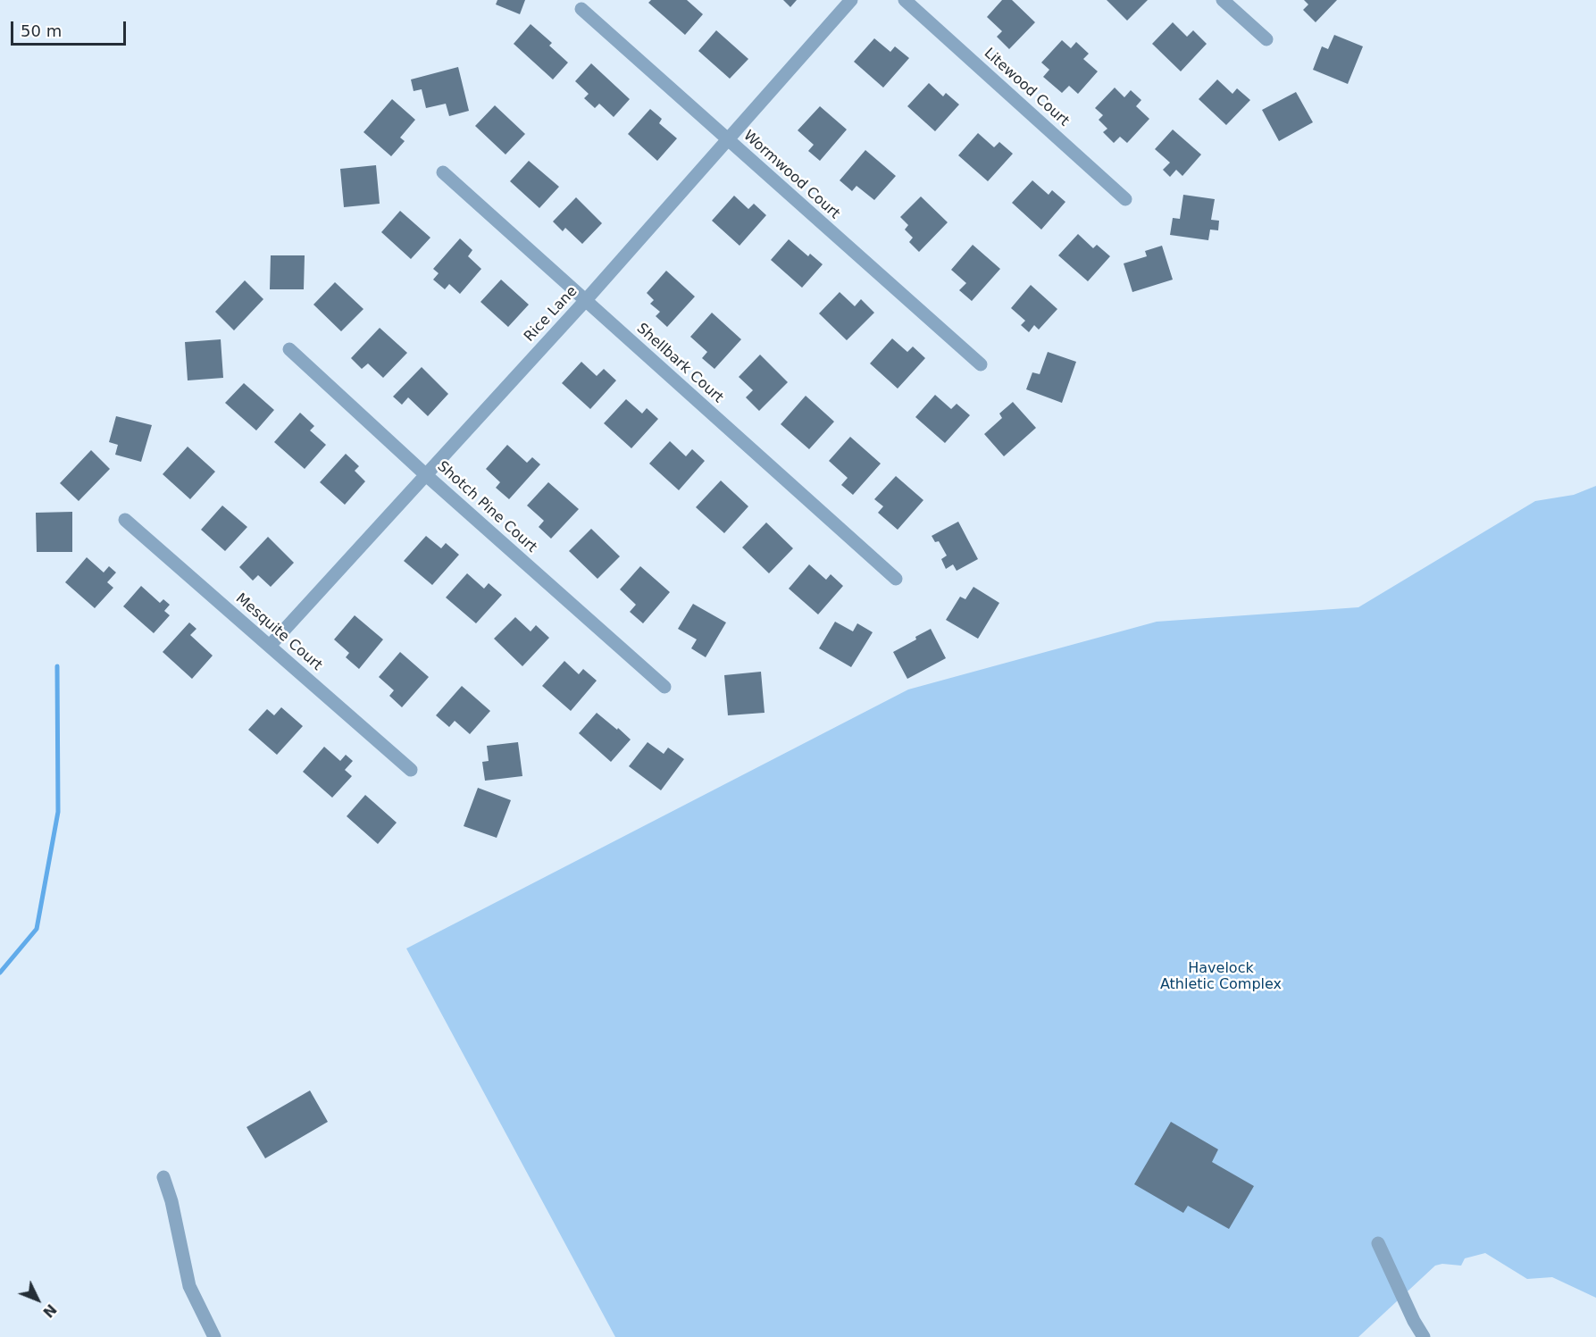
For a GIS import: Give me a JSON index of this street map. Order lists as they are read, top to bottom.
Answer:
{
  "streets": {
    "street": [
      "Litewood Court",
      "Wormwood Court",
      "Rice Lane",
      "Shellbark Court",
      "Shotch Pine Court",
      "Mesquite Court"
    ]
  },
  "crossings": [
    ["Wormwood Court", "Rice Lane"],
    ["Rice Lane", "Shellbark Court"],
    ["Rice Lane", "Shotch Pine Court"],
    ["Rice Lane", "Mesquite Court"]
  ],
  "parks": ["Havelock Athletic Complex"],
  "scale_bar": "50 m",
  "north": "bottom right"
}
